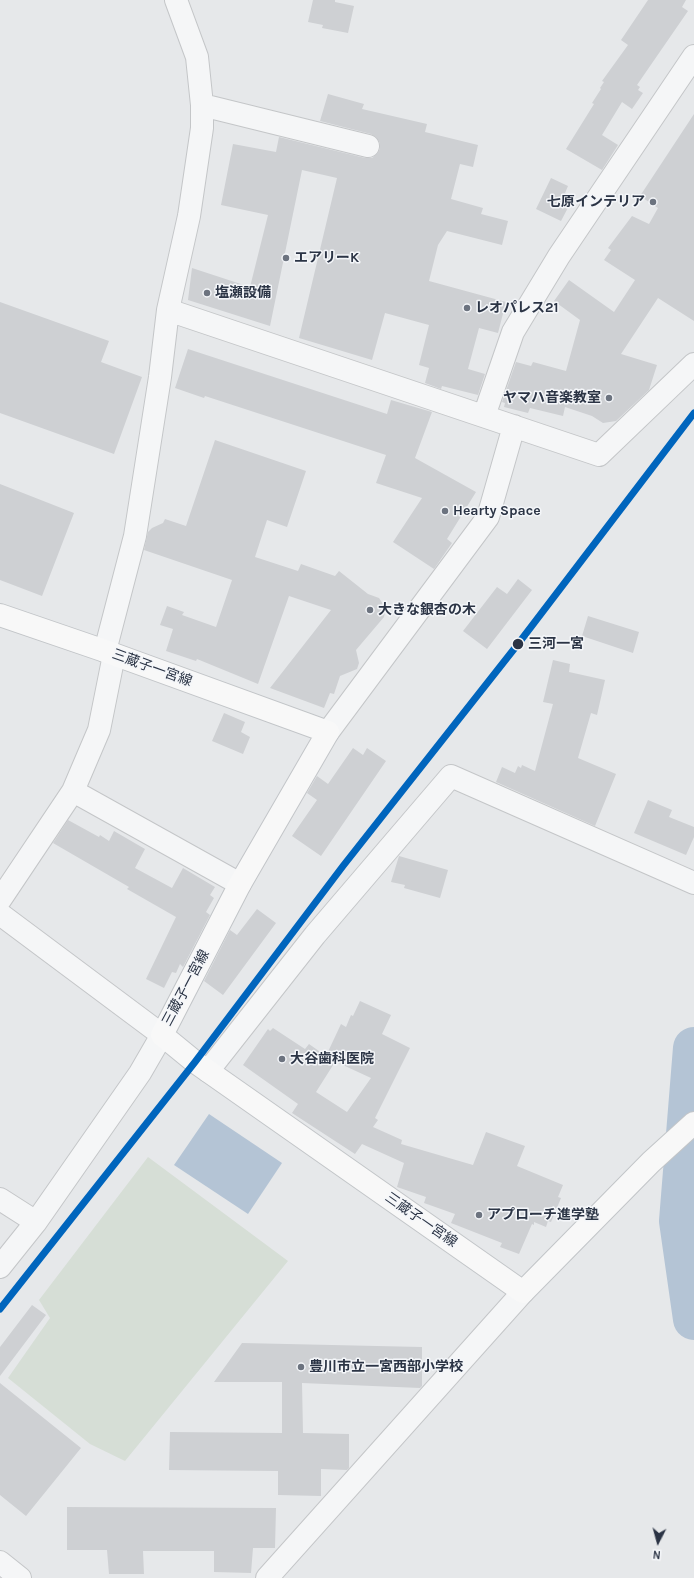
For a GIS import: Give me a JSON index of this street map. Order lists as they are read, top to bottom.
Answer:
{
  "streets": {
    "main road": ["三蔵子一宮線"]
  },
  "places": [
    "七原インテリア",
    "エアリーK",
    "塩瀬設備",
    "レオパレス21",
    "ヤマハ音楽教室",
    "Hearty Space",
    "大きな銀杏の木",
    "三河一宮",
    "大谷歯科医院",
    "アプローチ進学塾",
    "豊川市立一宮西部小学校"
  ],
  "north": "bottom"
}
